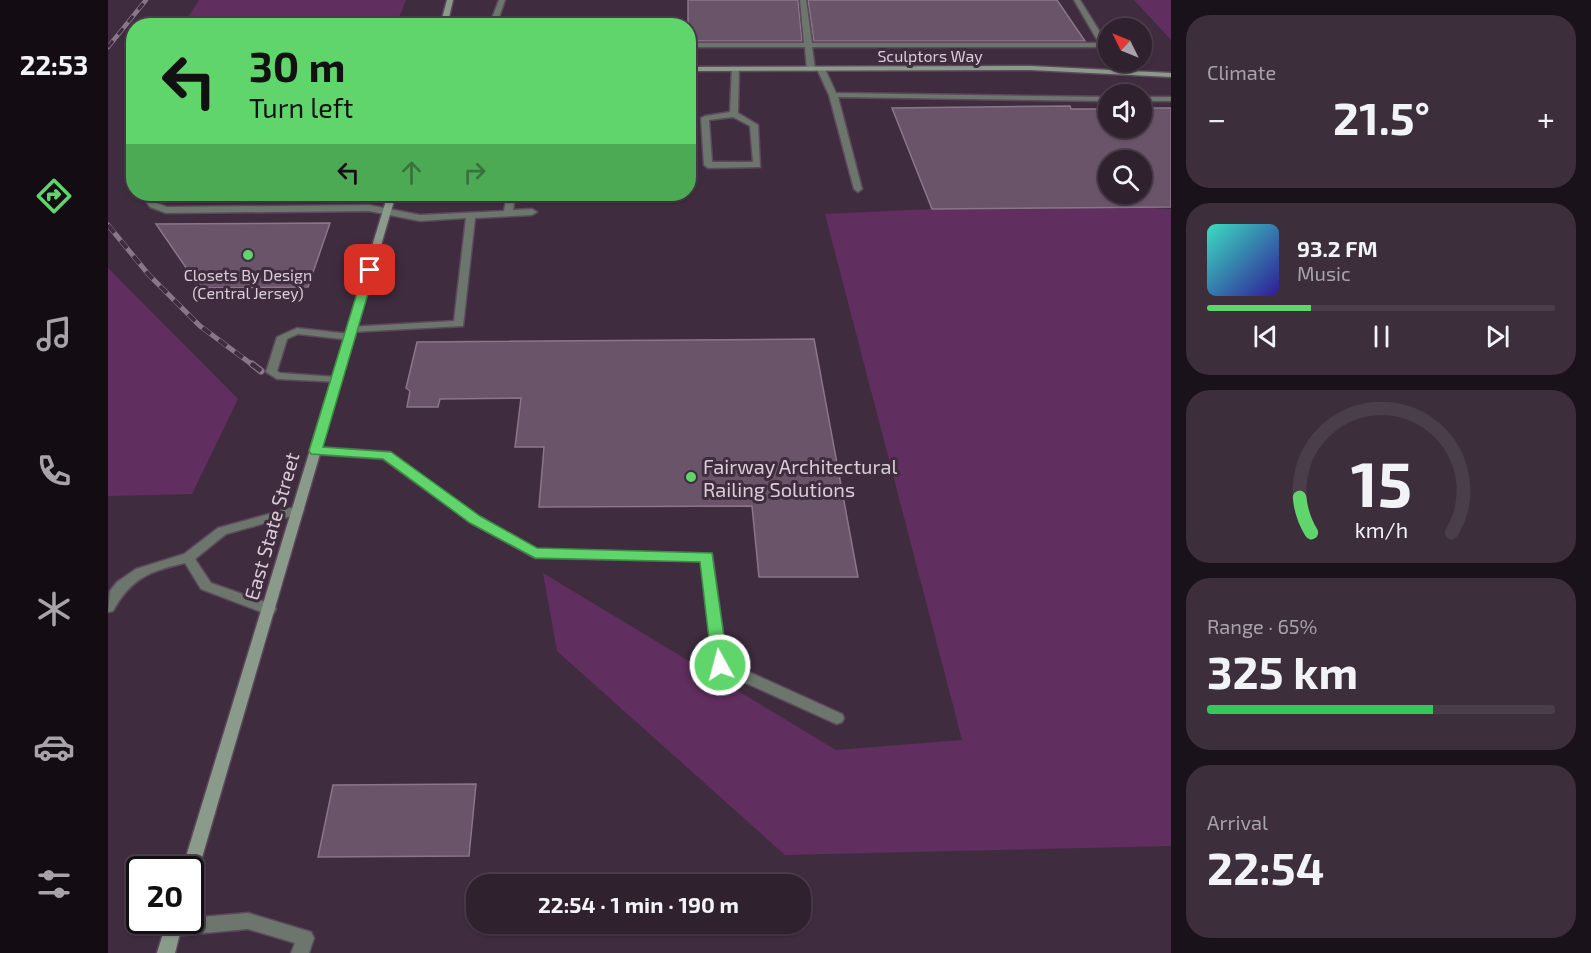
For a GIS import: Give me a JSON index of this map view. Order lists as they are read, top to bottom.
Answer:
{
  "streets": {
    "street": ["Sculptors Way", "East State Street"]
  },
  "places": ["Closets By Design (Central Jersey)", "Fairway Architectural Railing Solutions"],
  "north": "top left",
  "page": {
    "tabs": "22:53",
    "tile": [
      "Climate",
      ["Range · 65%", "325 km"],
      ["Arrival", "22:54"]
    ],
    "turn": ["30 m", "Turn left"],
    "heat": ["−", "21.5°", "+"],
    "song": ["93.2 FM", "Music"],
    "limit": "20",
    "trip": "22:54 · 1 min · 190 m",
    "gauge": ["15", "km/h"]
  }
}
